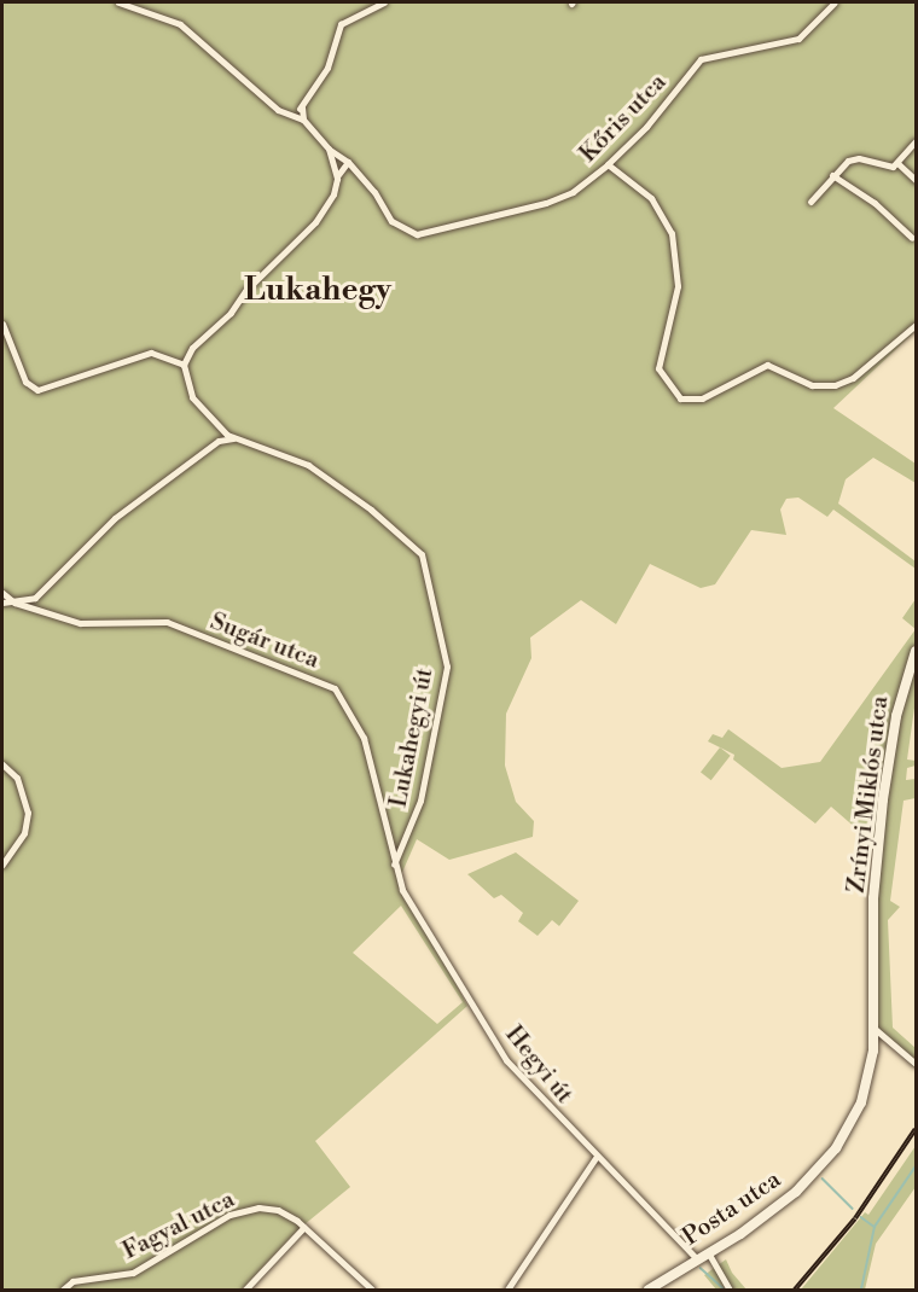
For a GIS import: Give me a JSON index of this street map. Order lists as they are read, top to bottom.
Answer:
{
  "streets": {
    "main road": ["Zrínyi Miklós utca", "Posta utca"],
    "street": [
      "Kőris utca",
      "Sugár utca",
      "Lukahegyi út",
      "Hegyi út",
      "Fagyal utca"
    ]
  },
  "crossings": [
    ["Sugár utca", "Lukahegyi út"],
    ["Sugár utca", "Hegyi út"],
    ["Lukahegyi út", "Hegyi út"],
    ["Zrínyi Miklós utca", "Posta utca"],
    ["Hegyi út", "Posta utca"]
  ],
  "districts": ["Lukahegy"]
}
